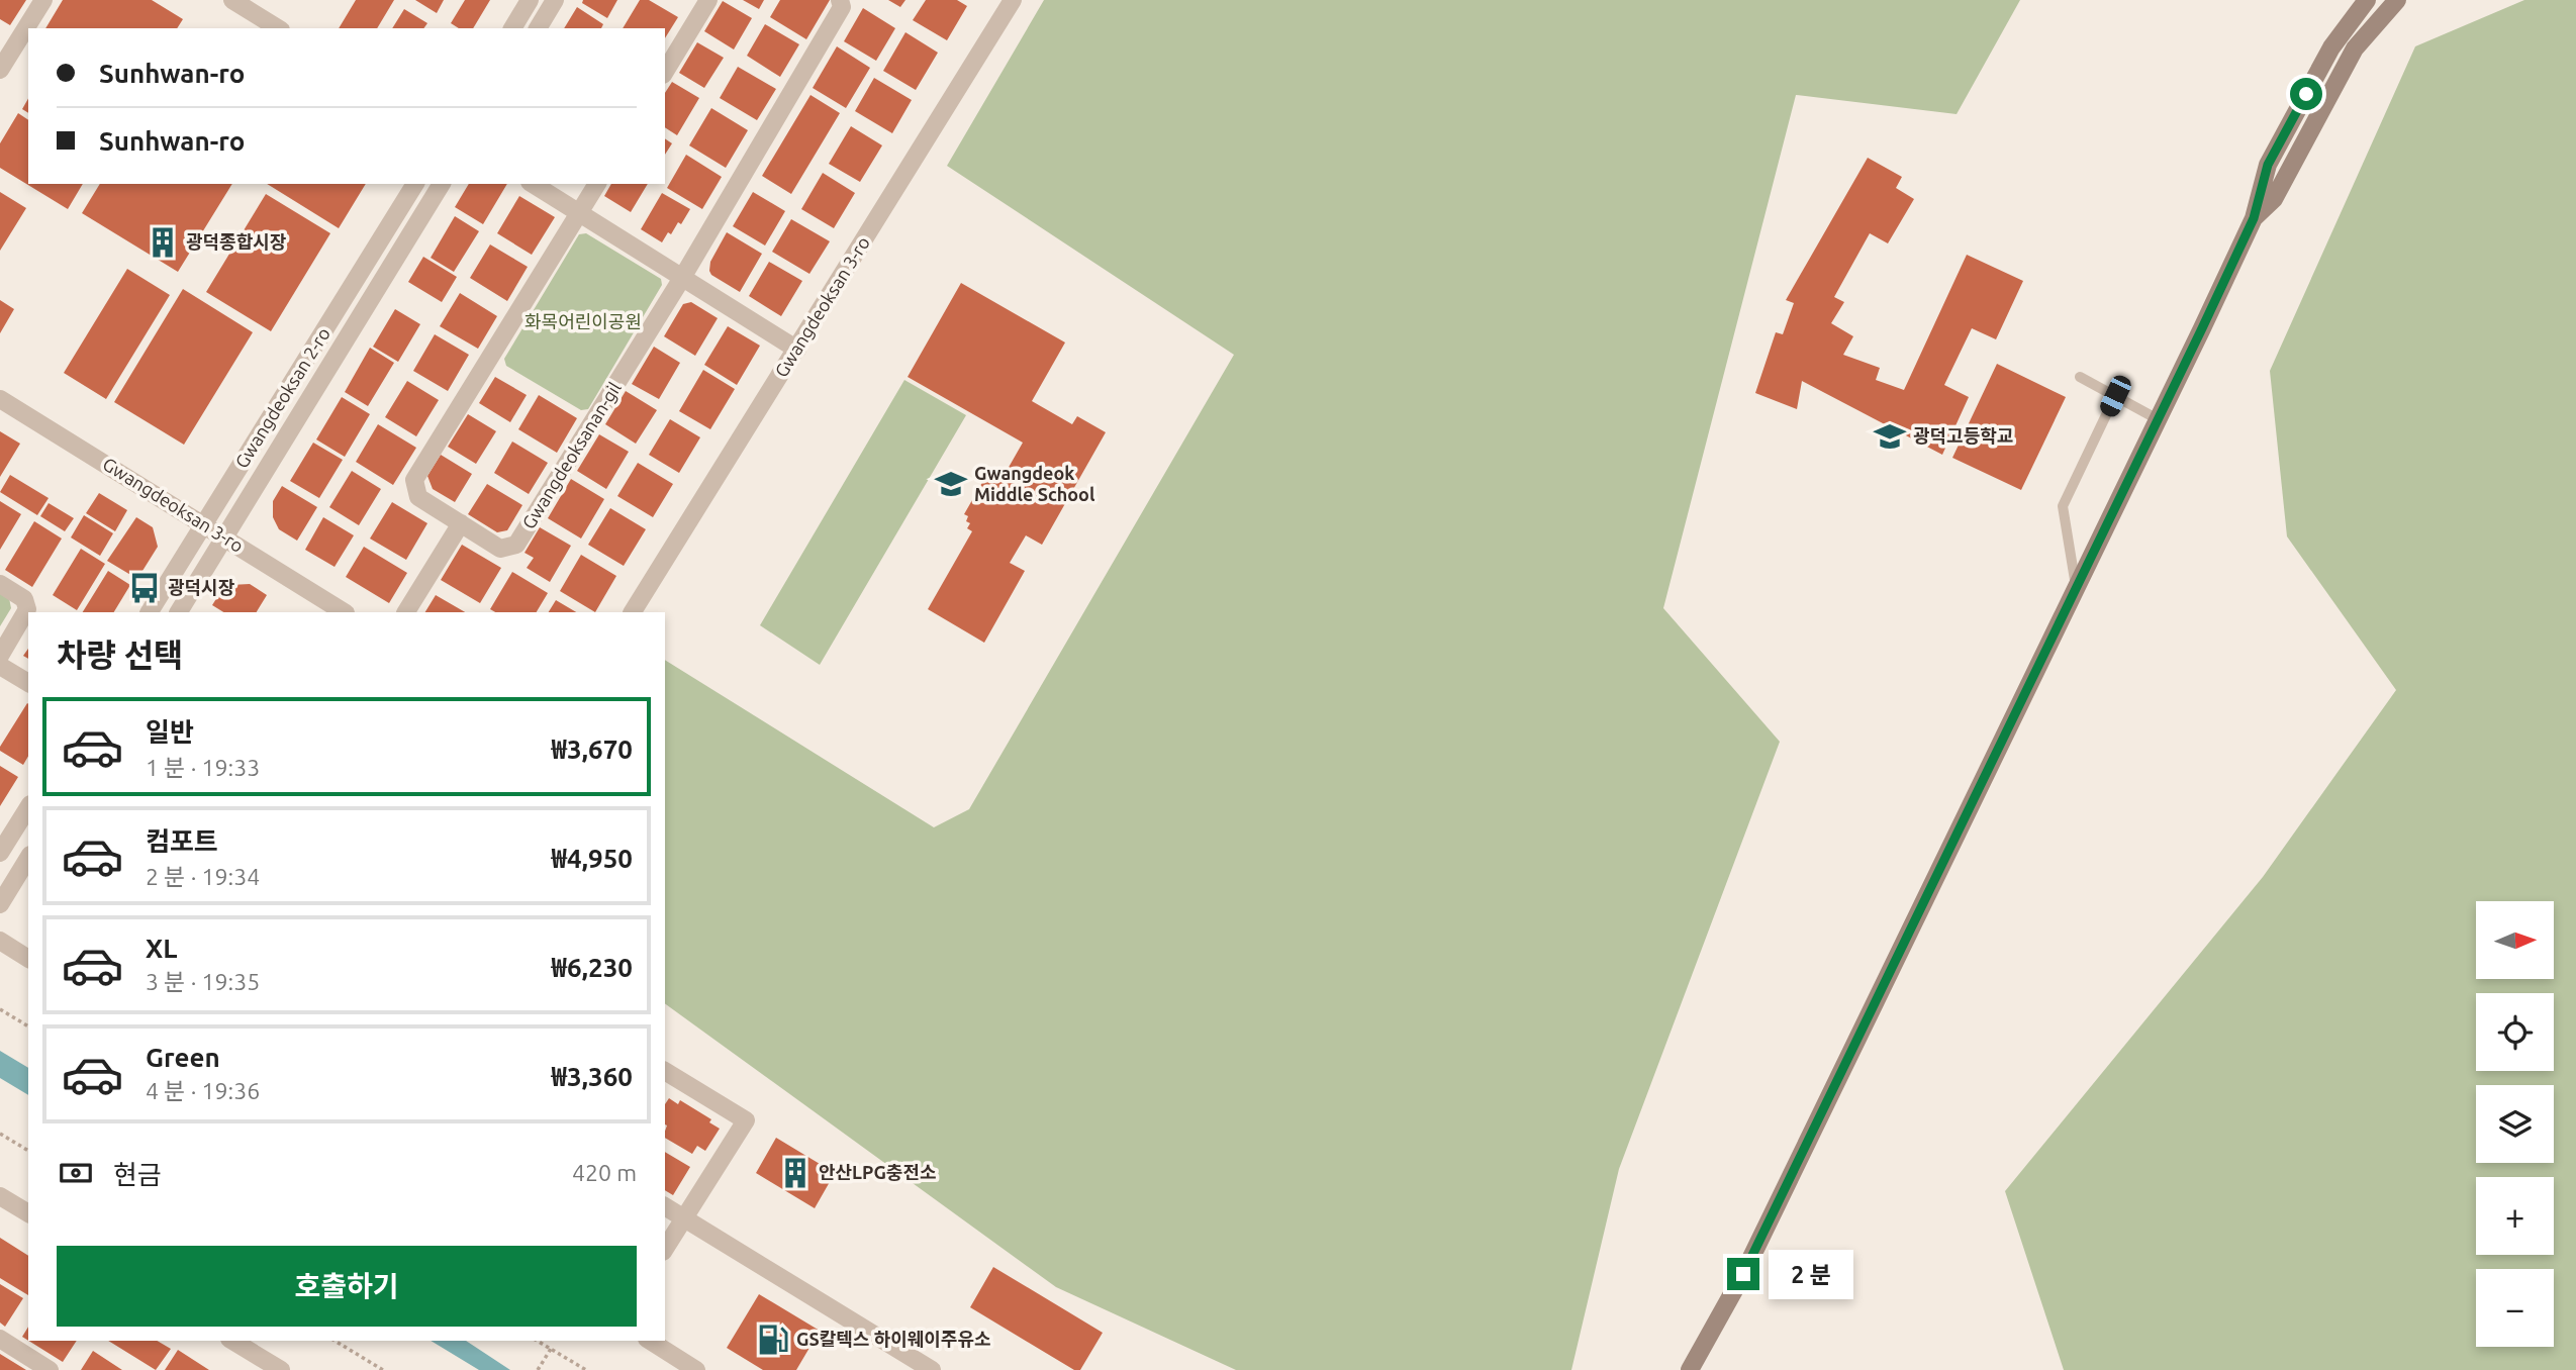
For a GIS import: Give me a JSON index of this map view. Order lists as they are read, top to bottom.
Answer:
{
  "streets": {
    "street": ["Gwangdeoksan 3-ro", "Gwangdeoksan 2-ro", "Gwangdeoksanan-gil"]
  },
  "crossings": [
    ["Gwangdeoksan 3-ro", "Gwangdeoksan 2-ro"]
  ],
  "parks": ["화목어린이공원"],
  "places": {
    "building": ["광덕종합시장", "안산LPG충전소"],
    "school or university": ["광덕고등학교", "Gwangdeok Middle School"],
    "bus stop": ["광덕시장"],
    "fuel station": ["GS칼텍스 하이웨이주유소"]
  },
  "north": "right",
  "page": {
    "banner": ["Sunhwan-ro", "Sunhwan-ro"],
    "heading": "차량 선택",
    "list": [
      {
        "name": "일반",
        "note": "1 분 · 19:33",
        "value": "₩3,670"
      },
      {
        "name": "컴포트",
        "note": "2 분 · 19:34",
        "value": "₩4,950"
      },
      {
        "name": "XL",
        "note": "3 분 · 19:35",
        "value": "₩6,230"
      },
      {
        "name": "Green",
        "note": "4 분 · 19:36",
        "value": "₩3,360"
      }
    ],
    "map_buttons": ["+", "−"],
    "pay": ["현금", "420 m"],
    "buttons": "호출하기",
    "bubble": "2 분"
  }
}
